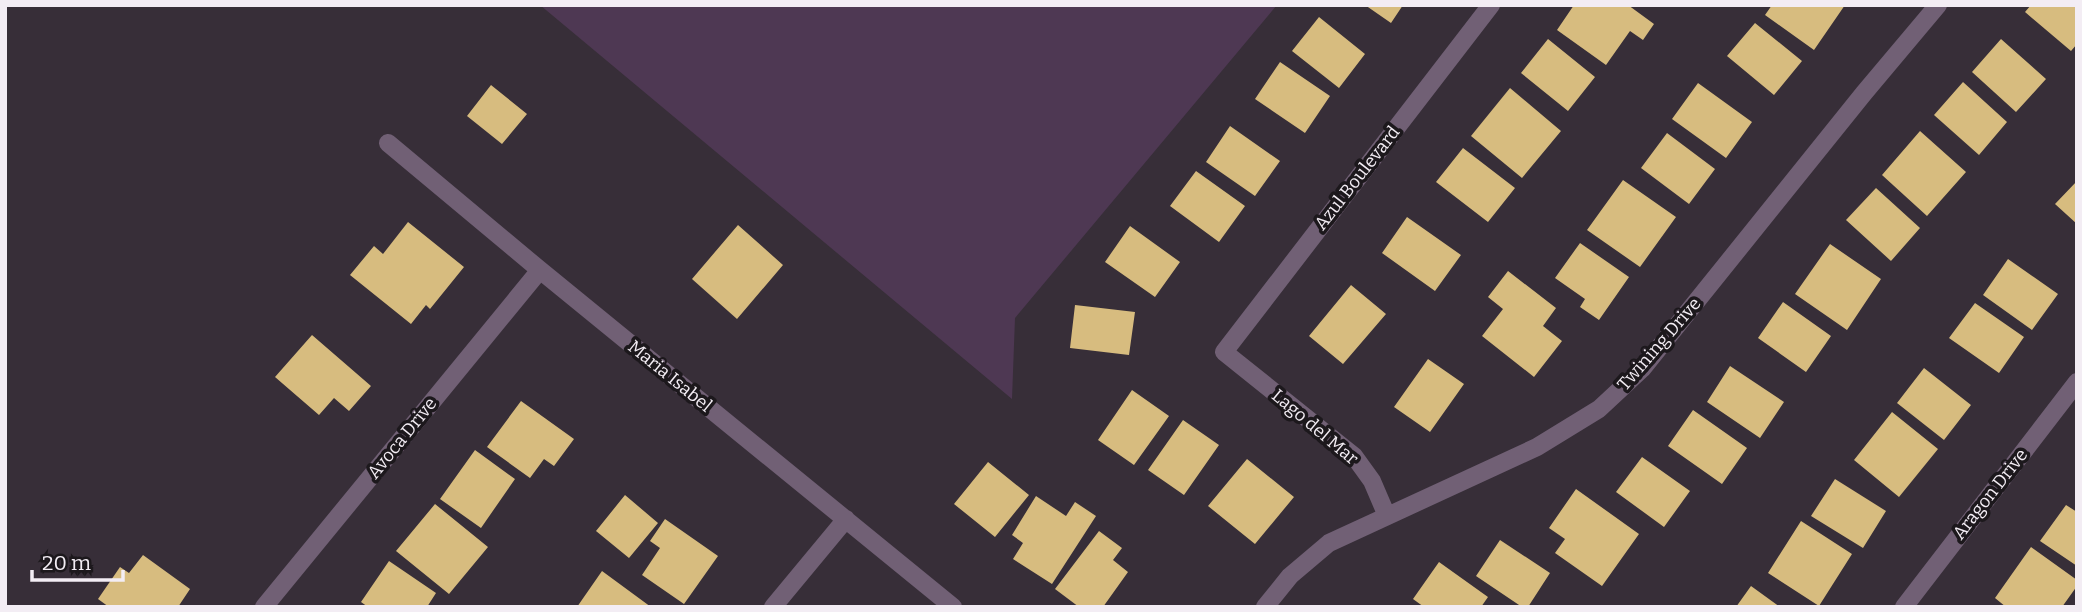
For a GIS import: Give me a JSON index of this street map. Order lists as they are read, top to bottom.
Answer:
{
  "streets": {
    "street": [
      "Azul Boulevard",
      "Twining Drive",
      "Maria Isabel",
      "Lago del Mar",
      "Avoca Drive",
      "Aragon Drive"
    ]
  },
  "crossings": [
    ["Azul Boulevard", "Lago del Mar"],
    ["Twining Drive", "Lago del Mar"],
    ["Maria Isabel", "Avoca Drive"]
  ],
  "scale_bar": "20 m"
}
